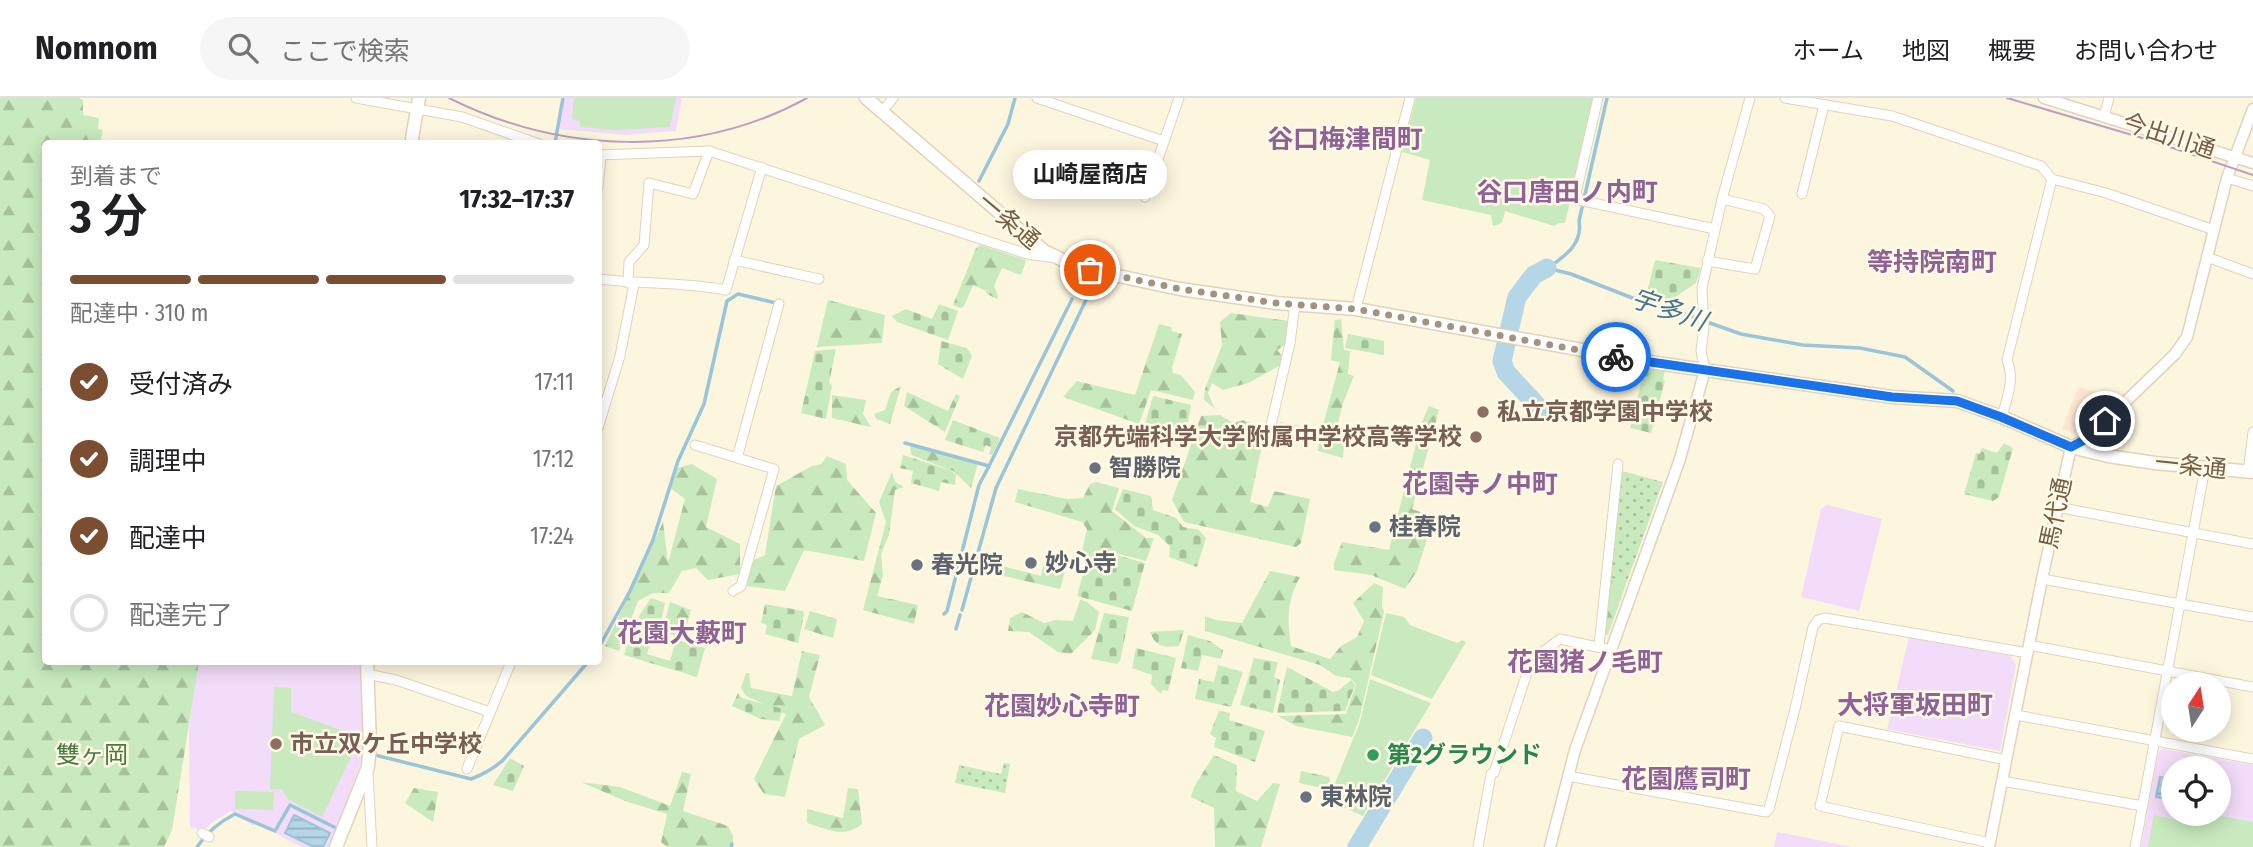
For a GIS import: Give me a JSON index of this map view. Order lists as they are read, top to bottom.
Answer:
{
  "streets": {
    "main road": ["一条通"],
    "street": ["今出川通", "馬代通"]
  },
  "crossings": [
    ["今出川通", "馬代通"],
    ["一条通", "馬代通"]
  ],
  "districts": [
    "谷口梅津間町",
    "谷口唐田ノ内町",
    "等持院南町",
    "花園寺ノ中町",
    "花園大藪町",
    "花園猪ノ毛町",
    "大将軍坂田町",
    "花園妙心寺町",
    "花園鷹司町"
  ],
  "water": ["宇多川"],
  "parks": ["雙ヶ岡"],
  "places": [
    "山崎屋商店",
    "私立京都学園中学校",
    "京都先端科学大学附属中学校高等学校",
    "智勝院",
    "桂春院",
    "妙心寺",
    "春光院",
    "市立双ケ丘中学校",
    "第2グラウンド",
    "東林院"
  ],
  "north": "top",
  "page": {
    "header": "Nomnom",
    "search": "ここで検索",
    "nav": [
      "ホーム",
      "地図",
      "概要",
      "お問い合わせ"
    ],
    "heading": ["3 分", "到着まで", "17:32–17:37"],
    "bubble": "山崎屋商店",
    "bar": "配達中 · 310 m",
    "list": [
      ["受付済み", "17:11"],
      ["調理中", "17:12"],
      ["配達中", "17:24"],
      "配達完了"
    ]
  }
}
